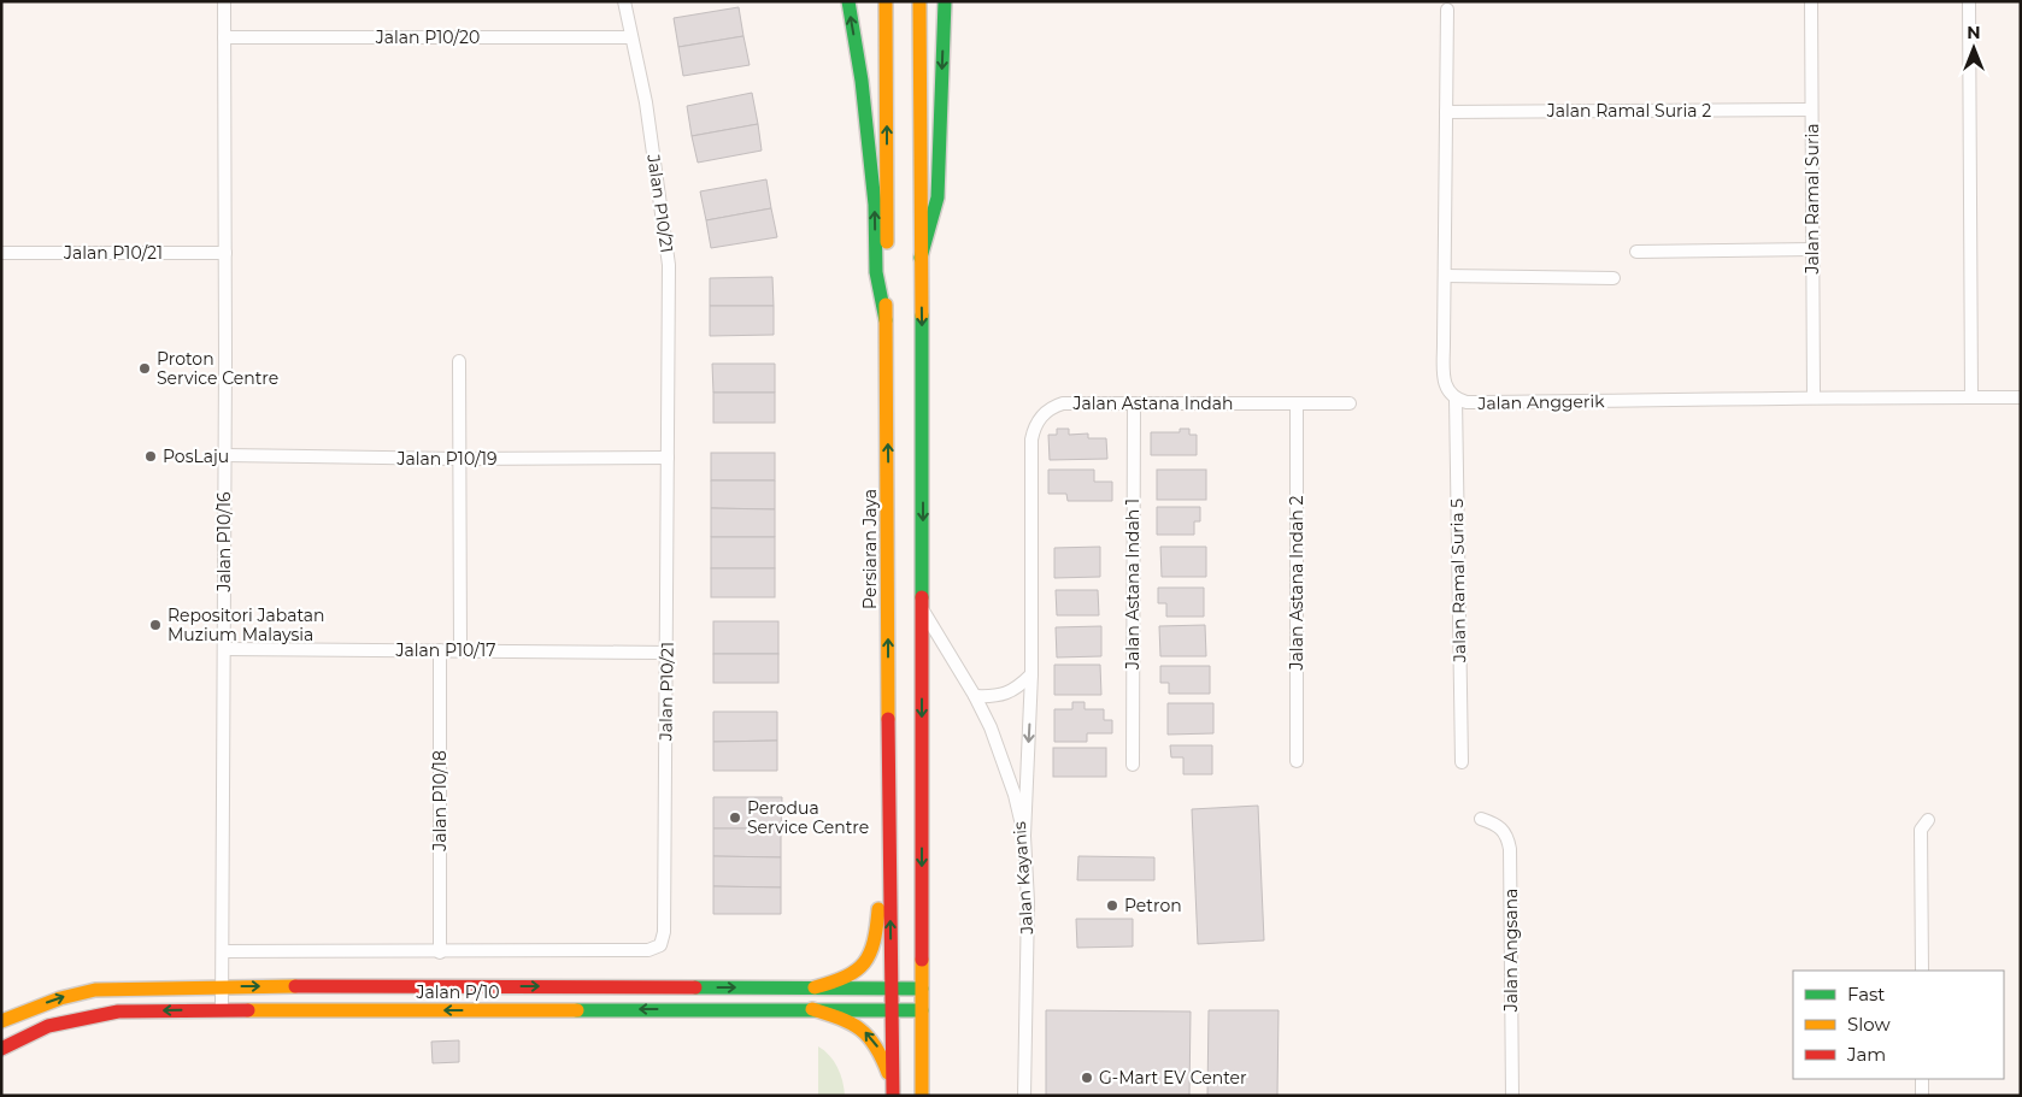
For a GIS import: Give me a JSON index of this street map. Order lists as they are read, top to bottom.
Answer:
{
  "streets": {
    "main road": ["Persiaran Jaya", "Jalan P/10"],
    "street": [
      "Jalan P10/20",
      "Jalan Ramal Suria 2",
      "Jalan Ramal Suria",
      "Jalan P10/21",
      "Jalan Anggerik",
      "Jalan Astana Indah",
      "Jalan P10/19",
      "Jalan P10/16",
      "Jalan Ramal Suria 5",
      "Jalan Astana Indah 2",
      "Jalan Astana Indah 1",
      "Jalan P10/17",
      "Jalan P10/18",
      "Jalan Kayanis",
      "Jalan Angsana"
    ]
  },
  "crossings": [
    ["Jalan P10/20", "Jalan P10/21"],
    ["Jalan P10/20", "Jalan P10/16"],
    ["Jalan Ramal Suria 2", "Jalan Ramal Suria"],
    ["Jalan Ramal Suria 2", "Jalan Anggerik"],
    ["Jalan Ramal Suria", "Jalan Anggerik"],
    ["Jalan P10/21", "Jalan P10/19"],
    ["Jalan P10/21", "Jalan P10/16"],
    ["Jalan P10/21", "Jalan P10/17"],
    ["Jalan P10/21", "Jalan P10/18"],
    ["Jalan Anggerik", "Jalan Ramal Suria 5"],
    ["Jalan Astana Indah", "Jalan Astana Indah 2"],
    ["Jalan Astana Indah", "Jalan Astana Indah 1"],
    ["Jalan Astana Indah", "Jalan Kayanis"],
    ["Jalan P10/19", "Jalan P10/16"],
    ["Jalan P10/16", "Jalan P10/17"],
    ["Jalan P10/16", "Jalan P/10"],
    ["Persiaran Jaya", "Jalan P/10"],
    ["Jalan P10/17", "Jalan P10/18"]
  ],
  "places": [
    "Proton Service Centre",
    "PosLaju",
    "Repositori Jabatan Muzium Malaysia",
    "Perodua Service Centre",
    "Petron",
    "G-Mart EV Center"
  ],
  "legend": ["Fast", "Slow", "Jam"],
  "north": "top"
}
